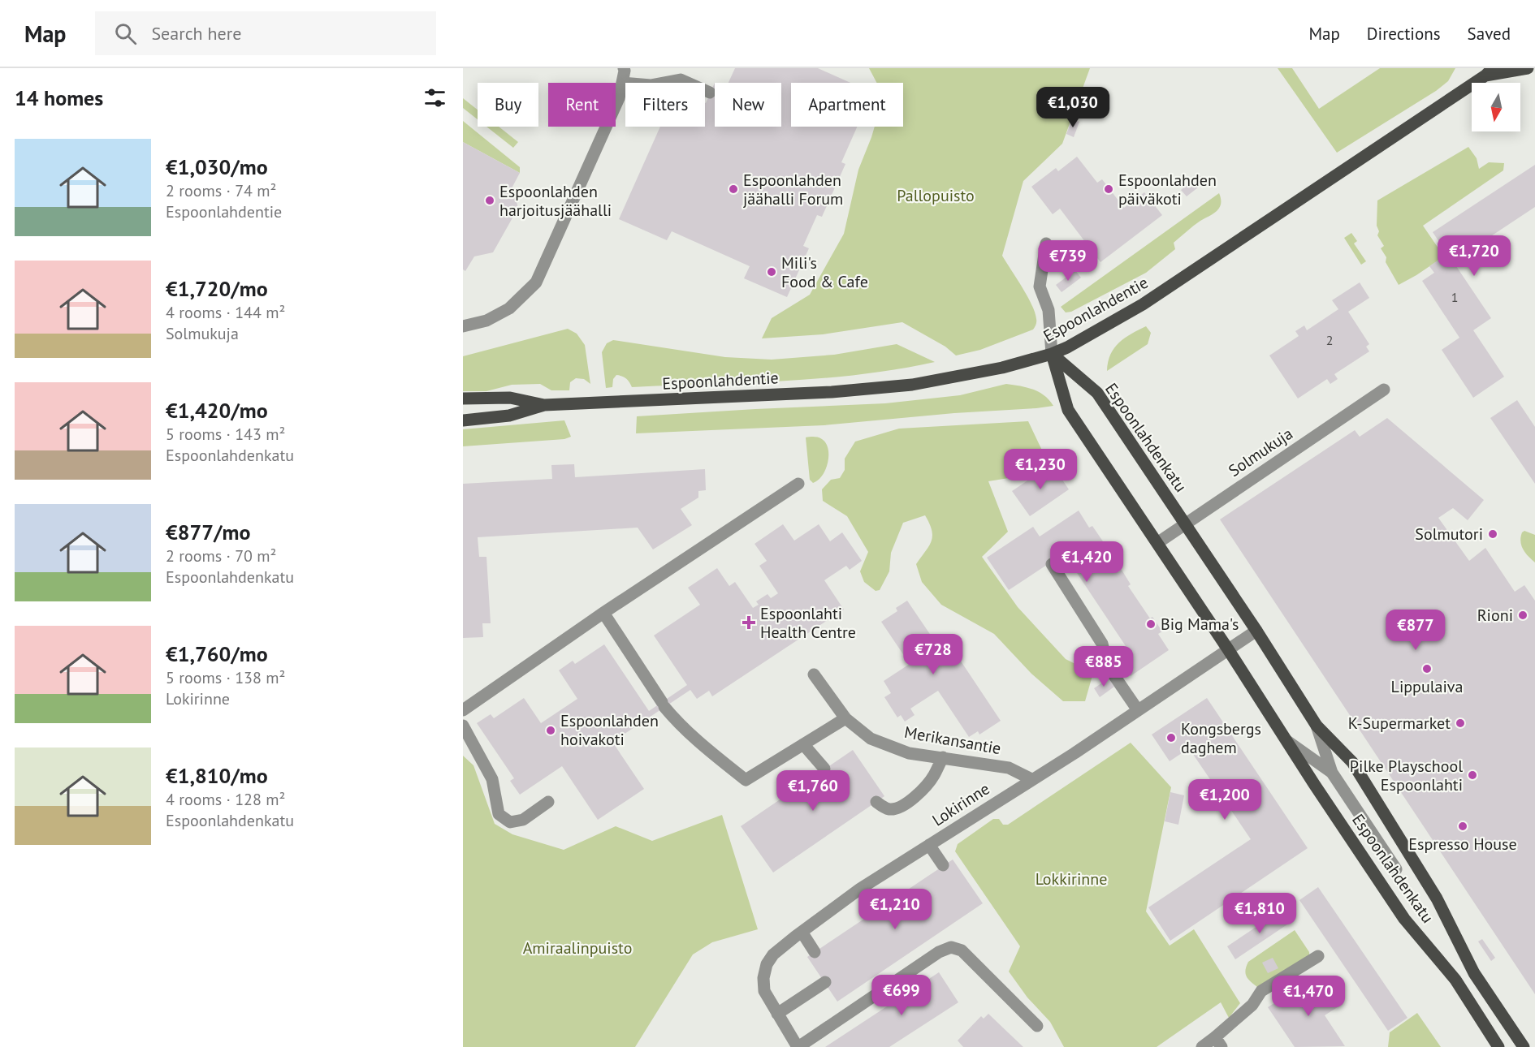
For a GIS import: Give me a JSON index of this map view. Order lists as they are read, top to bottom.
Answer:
{
  "streets": {
    "main road": ["Espoonlahdentie", "Espoonlahdenkatu"],
    "street": ["Solmukuja", "Merikansantie", "Lokirinne"]
  },
  "crossings": [
    ["Espoonlahdentie", "Espoonlahdenkatu"],
    ["Espoonlahdenkatu", "Solmukuja"],
    ["Espoonlahdenkatu", "Lokirinne"],
    ["Merikansantie", "Lokirinne"]
  ],
  "parks": ["Pallopuisto", "Lokkirinne", "Amiraalinpuisto"],
  "places": {
    "other": [
      "Espoonlahden jäähalli Forum",
      "Espoonlahden päiväkoti",
      "Espoonlahden harjoitusjäähalli",
      "Mili's Food & Cafe",
      "Solmutori",
      "Rioni",
      "Big Mama's",
      "Lippulaiva",
      "K-Supermarket",
      "Espoonlahden hoivakoti",
      "Kongsbergs daghem",
      "Pilke Playschool Espoonlahti",
      "Espresso House"
    ],
    "health": ["Espoonlahti Health Centre"]
  },
  "house_numbers": ["1", "2"],
  "north": "bottom",
  "page": {
    "header": "Map",
    "search": "Search here",
    "nav": ["Map", "Directions", "Saved"],
    "heading": "14 homes",
    "chip": [
      "Buy",
      "Rent",
      "Filters",
      "New",
      "Apartment"
    ],
    "price": [
      "€1,030",
      "€1,720",
      "€739",
      "€1,230",
      "€1,420",
      "€877",
      "€728",
      "€885",
      "€1,760",
      "€1,200",
      "€1,210",
      "€1,810",
      "€699",
      "€1,470"
    ],
    "list": [
      {
        "name": "€1,030/mo",
        "note": "2 rooms · 74 m² · Espoonlahdentie"
      },
      {
        "name": "€1,720/mo",
        "note": "4 rooms · 144 m² · Solmukuja"
      },
      {
        "name": "€1,420/mo",
        "note": "5 rooms · 143 m² · Espoonlahdenkatu"
      },
      {
        "name": "€877/mo",
        "note": "2 rooms · 70 m² · Espoonlahdenkatu"
      },
      {
        "name": "€1,760/mo",
        "note": "5 rooms · 138 m² · Lokirinne"
      },
      {
        "name": "€1,810/mo",
        "note": "4 rooms · 128 m² · Espoonlahdenkatu"
      }
    ]
  }
}
